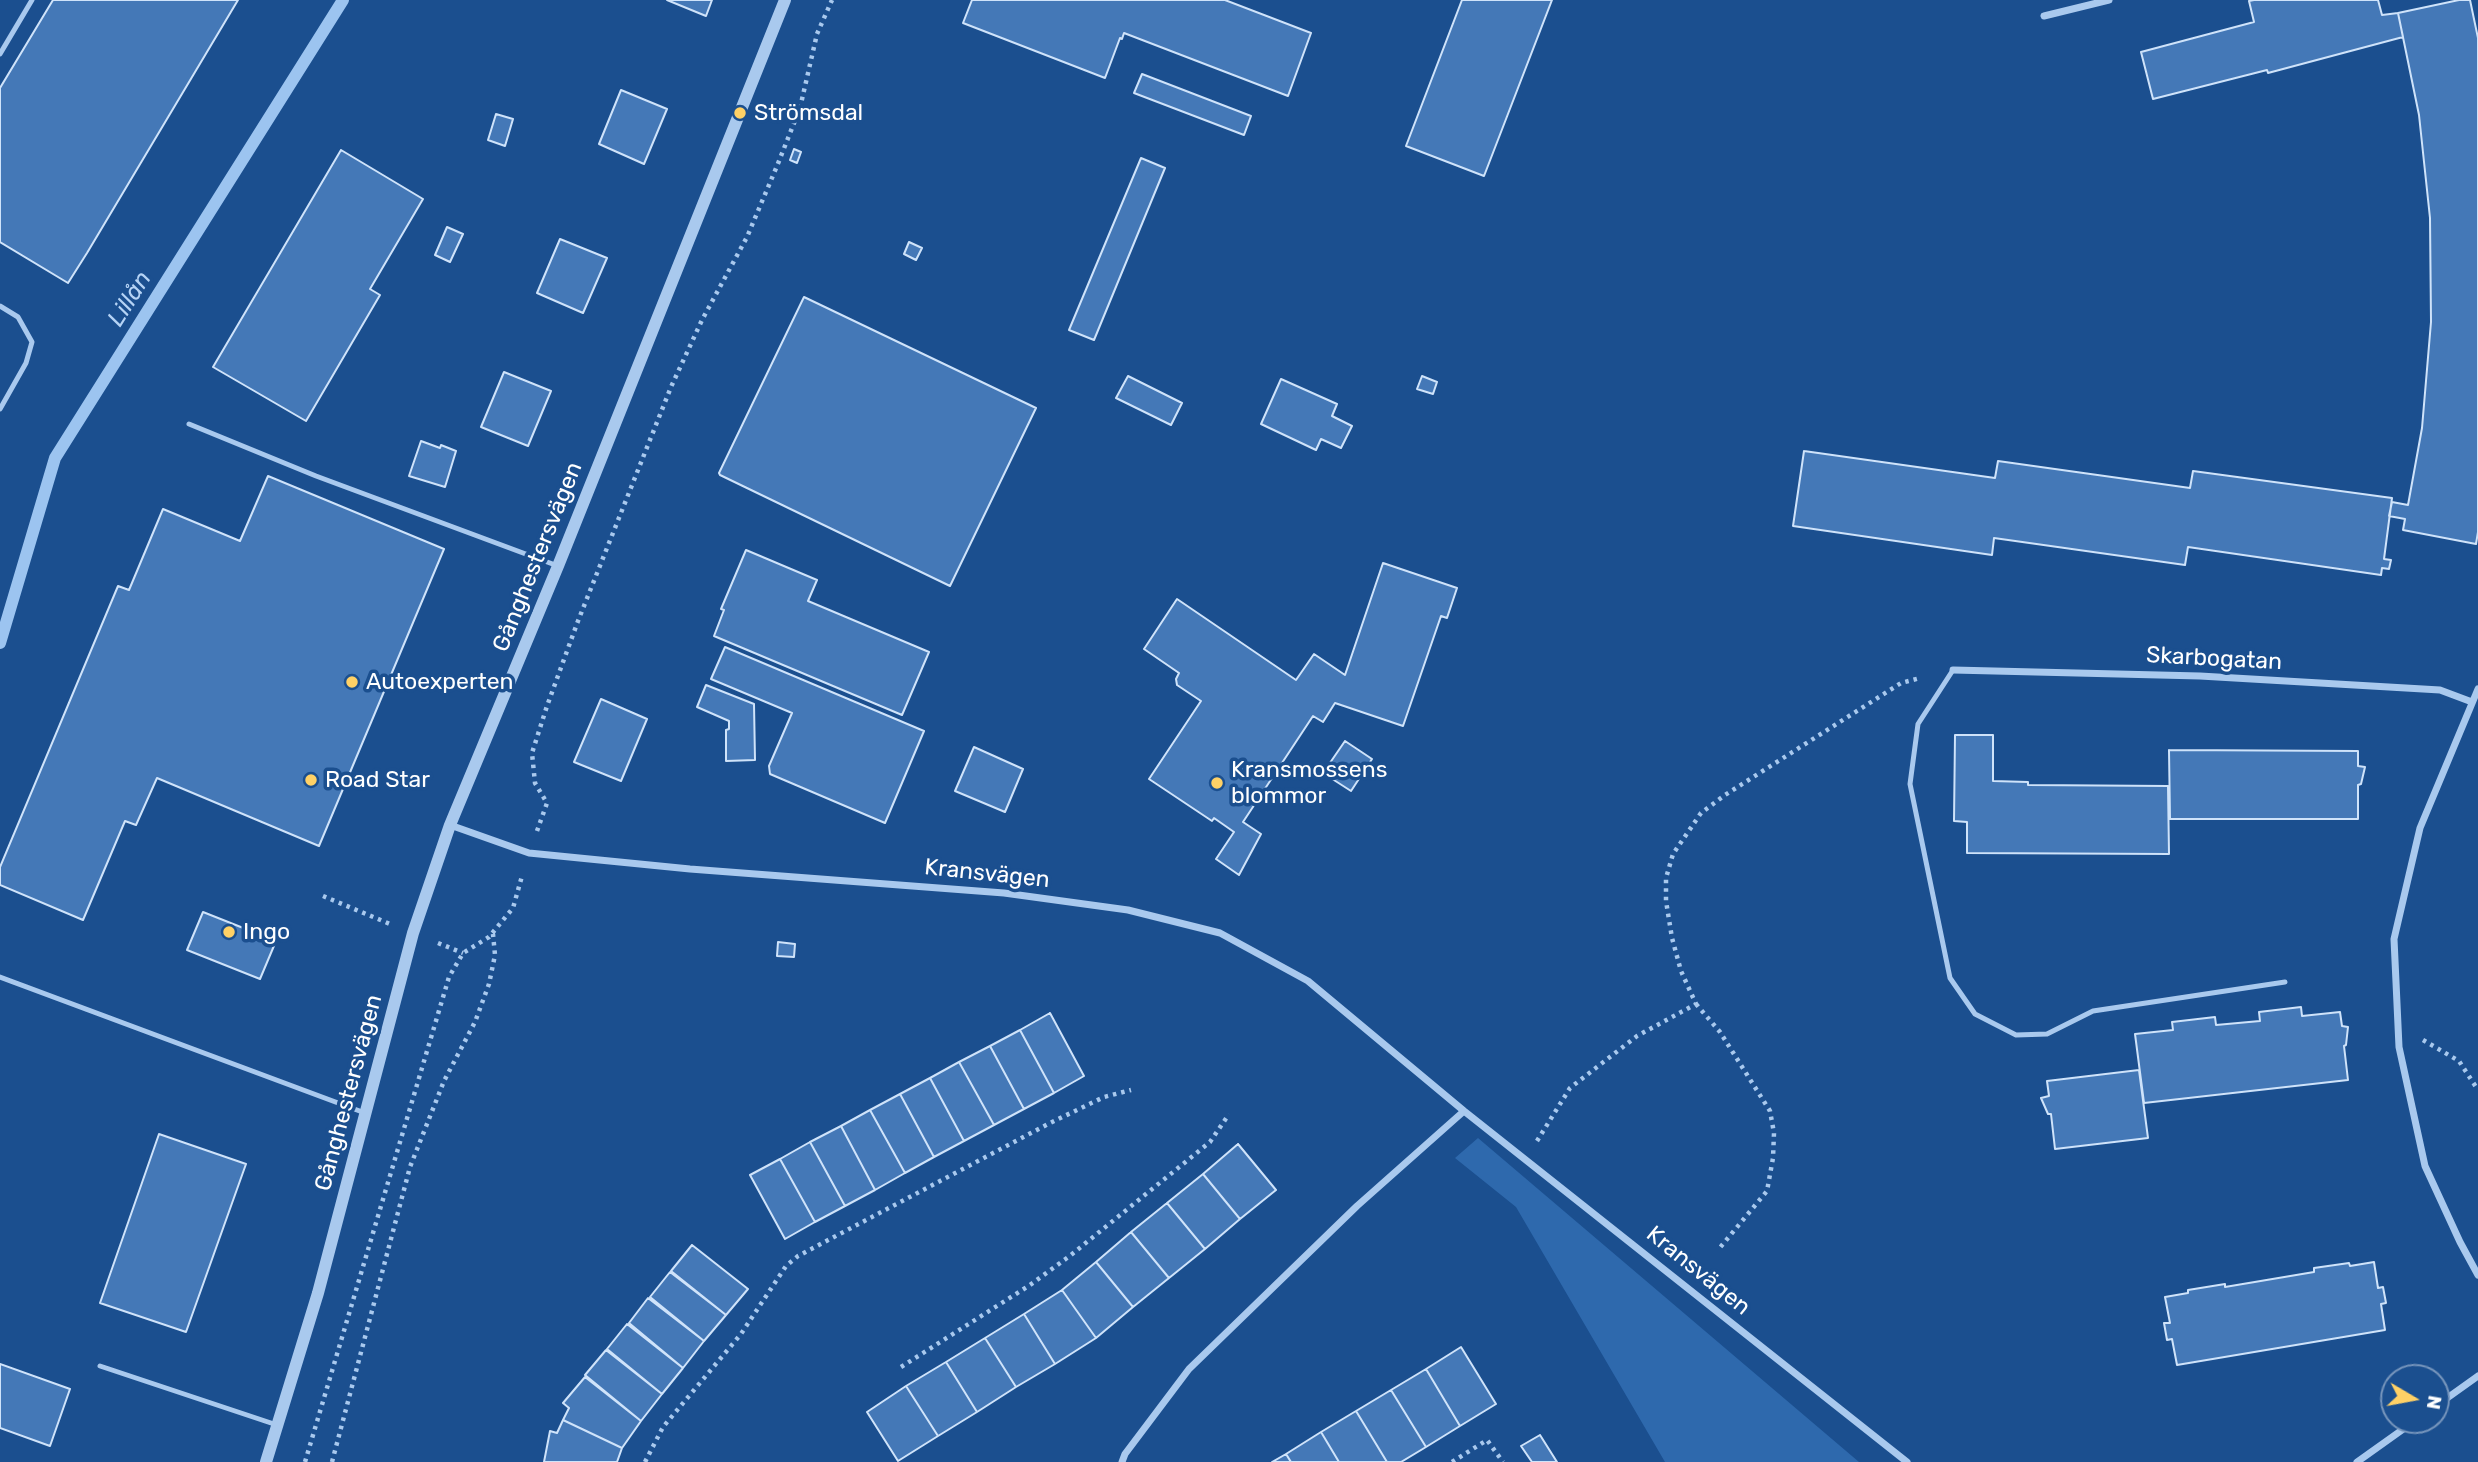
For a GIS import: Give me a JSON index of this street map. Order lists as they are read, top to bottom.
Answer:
{
  "streets": {
    "street": ["Gånghestersvägen", "Skarbogatan", "Kransvägen"]
  },
  "crossings": [
    ["Gånghestersvägen", "Kransvägen"]
  ],
  "water": ["Lillån"],
  "places": [
    "Strömsdal",
    "Autoexperten",
    "Road Star",
    "Kransmossens blommor",
    "Ingo"
  ],
  "north": "right"
}
